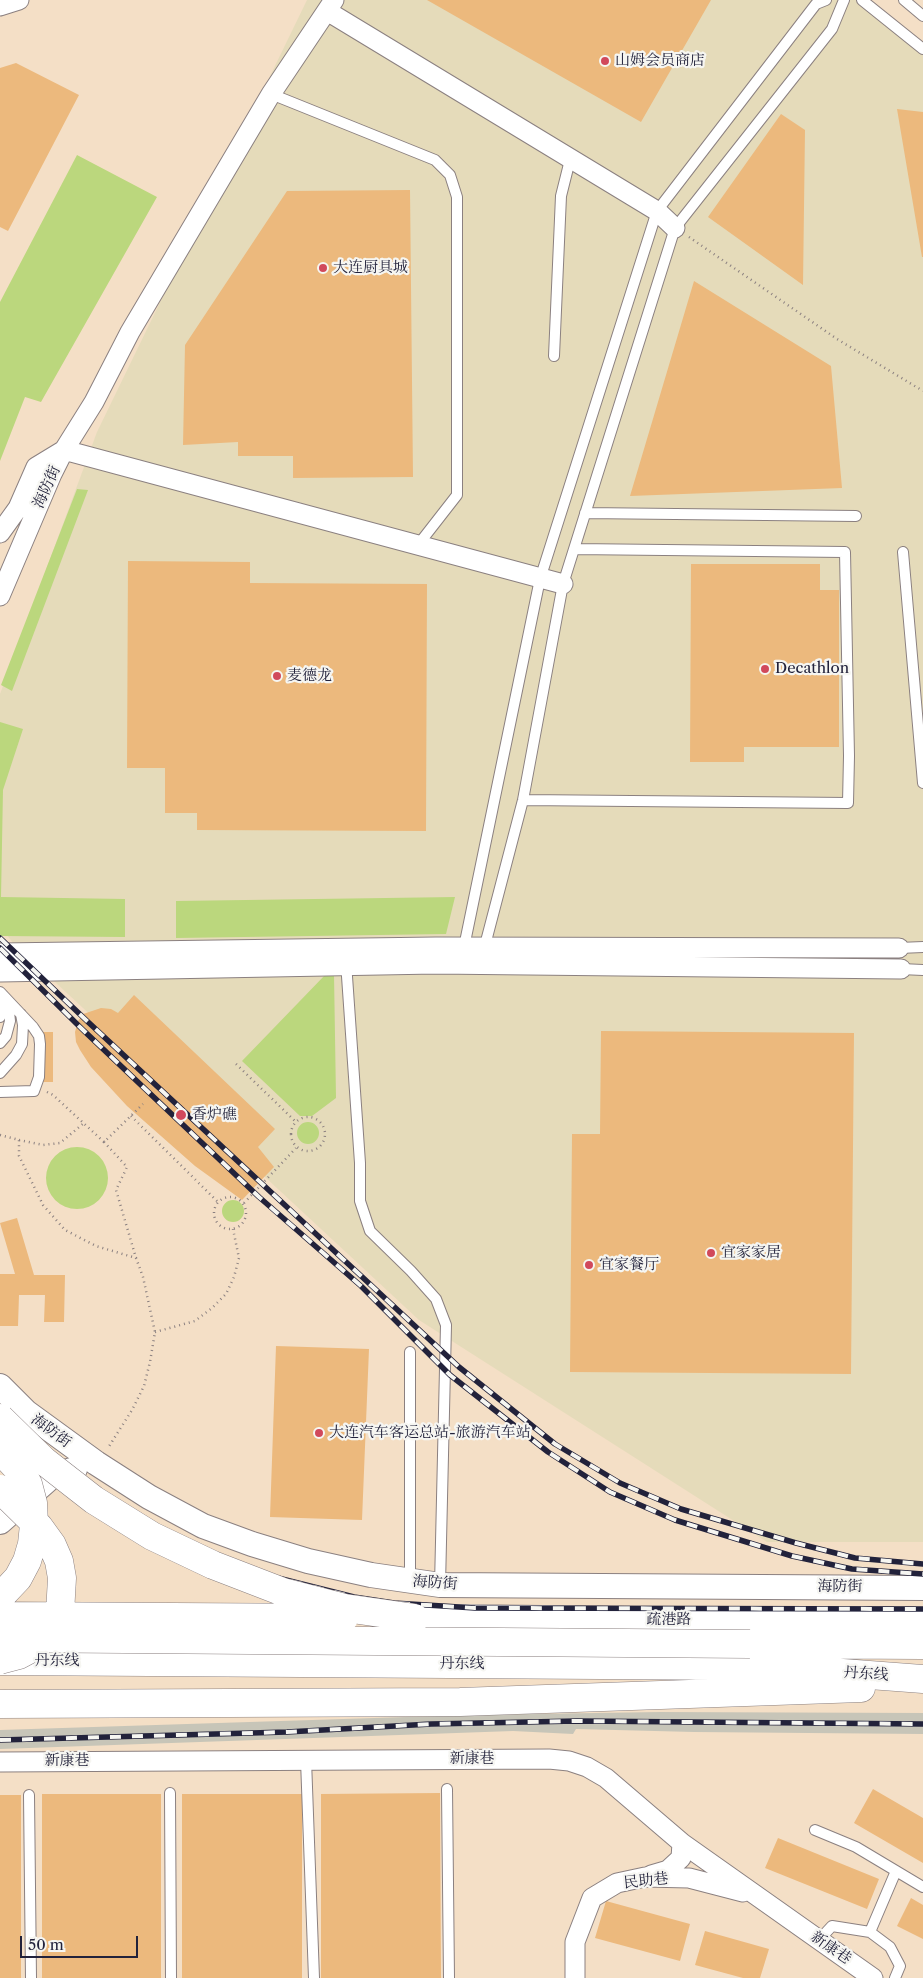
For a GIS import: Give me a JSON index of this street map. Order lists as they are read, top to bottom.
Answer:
{
  "streets": {
    "highway": ["疏港路", "丹东线"],
    "street": ["海防街", "新康巷", "民助巷"]
  },
  "crossings": [
    ["新康巷", "民助巷"]
  ],
  "places": [
    "山姆会员商店",
    "大连厨具城",
    "Decathlon",
    "麦德龙",
    "香炉礁",
    "宜家家居",
    "宜家餐厅",
    "大连汽车客运总站-旅游汽车站"
  ],
  "scale_bar": "50 m"
}
